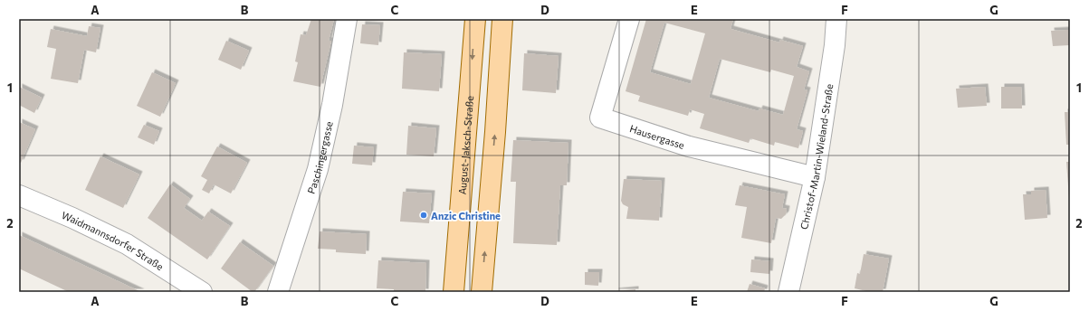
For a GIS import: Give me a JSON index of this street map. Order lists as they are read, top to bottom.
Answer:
{
  "streets": {
    "main road": ["August-Jaksch-Straße"],
    "street": [
      "Hausergasse",
      "Christof-Martin-Wieland-Straße",
      "Paschingergasse",
      "Waidmannsdorfer Straße"
    ]
  },
  "crossings": [
    ["Hausergasse", "Christof-Martin-Wieland-Straße"]
  ],
  "places": ["Anzic Christine"],
  "grid": {
    "columns": [
      "A",
      "B",
      "C",
      "D",
      "E",
      "F",
      "G"
    ],
    "rows": ["1", "2"]
  }
}
